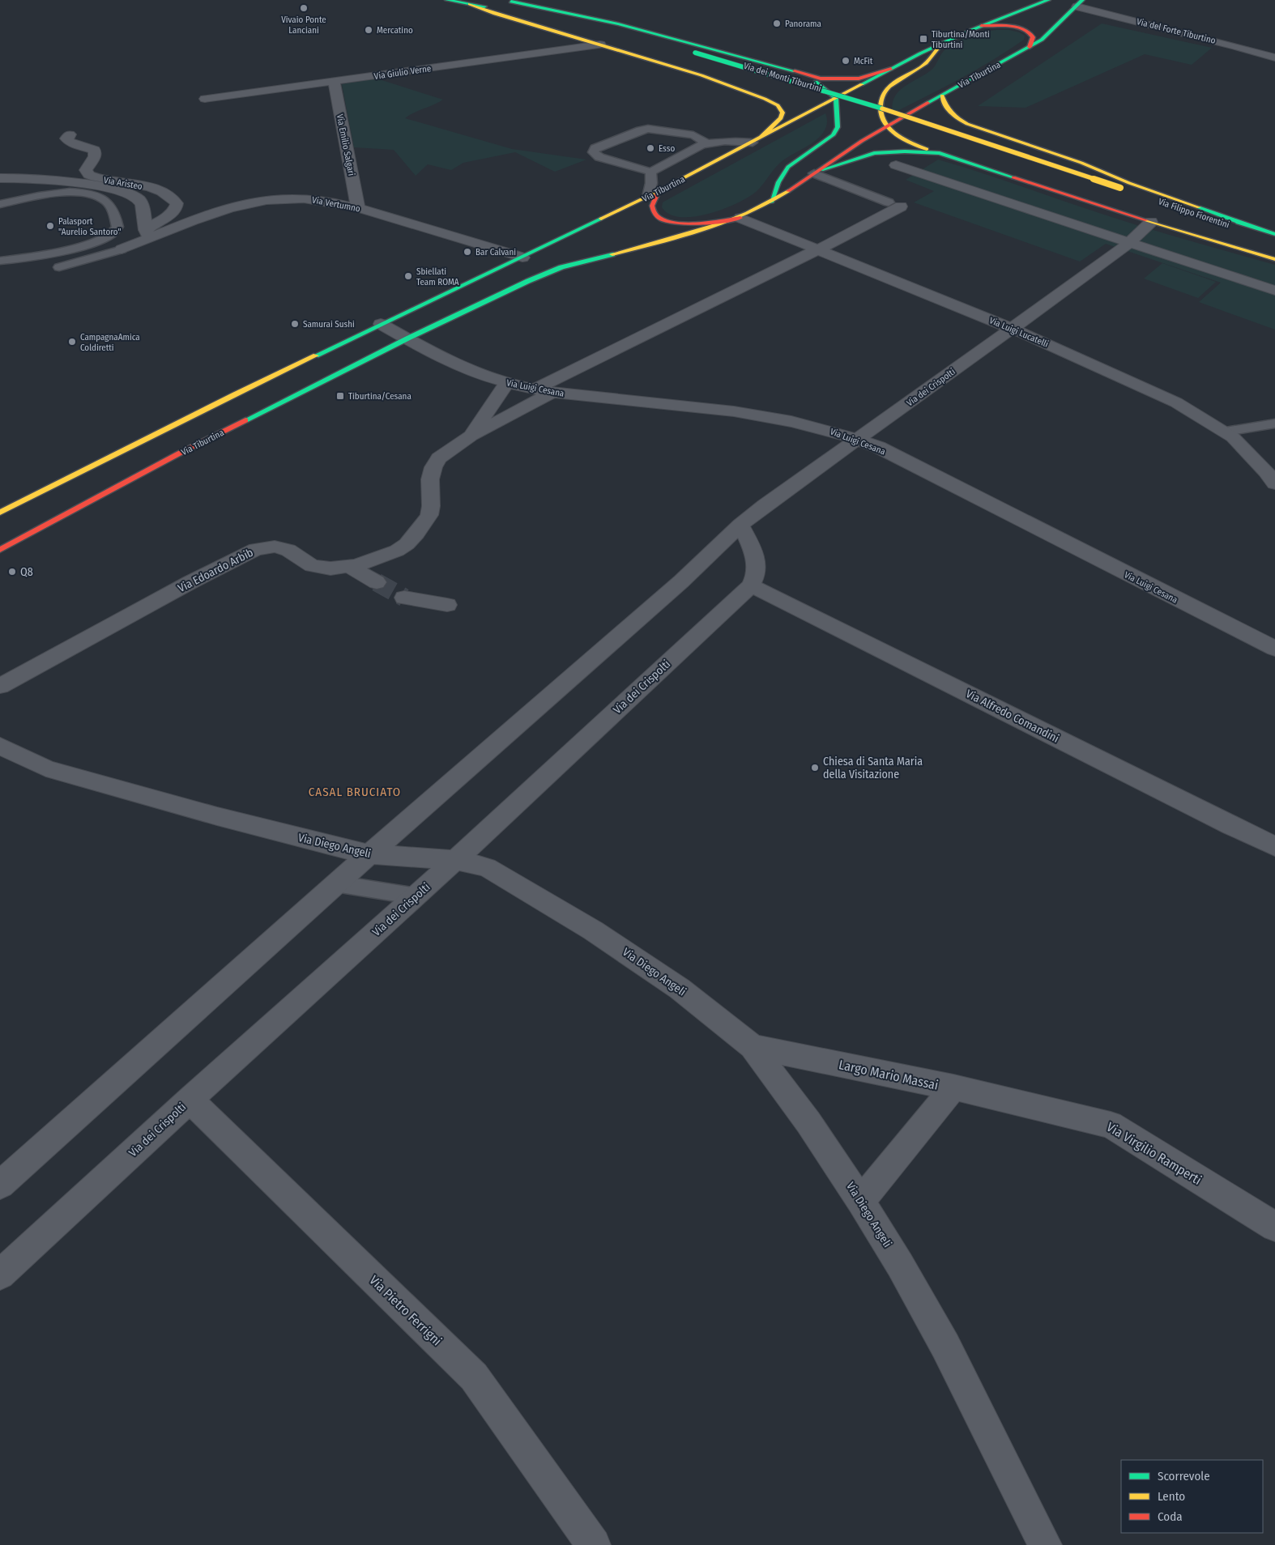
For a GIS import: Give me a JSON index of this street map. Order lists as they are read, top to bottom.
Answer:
{
  "streets": {
    "main road": ["Via Tiburtina", "Via dei Monti Tiburtini", "Via Filippo Fiorentini"],
    "street": [
      "Via del Forte Tiburtino",
      "Via Giulio Verne",
      "Via Emilio Salgari",
      "Via Aristeo",
      "Via Vertumno",
      "Via Luigi Lucatelli",
      "Via dei Crispolti",
      "Via Luigi Cesana",
      "Via Edoardo Arbib",
      "Via Alfredo Comandini",
      "Via Diego Angeli",
      "Largo Mario Massai",
      "Via Virgilio Ramperti",
      "Via Pietro Ferrigni"
    ]
  },
  "crossings": [
    ["Via del Forte Tiburtino", "Via Tiburtina"],
    ["Via Giulio Verne", "Via Emilio Salgari"],
    ["Via Tiburtina", "Via Vertumno"],
    ["Via Tiburtina", "Via Luigi Lucatelli"],
    ["Via Tiburtina", "Via Luigi Cesana"],
    ["Via dei Monti Tiburtini", "Via Filippo Fiorentini"],
    ["Via Emilio Salgari", "Via Vertumno"],
    ["Via Aristeo", "Via Vertumno"],
    ["Via Luigi Lucatelli", "Via dei Crispolti"],
    ["Via dei Crispolti", "Via Luigi Cesana"],
    ["Via dei Crispolti", "Via Alfredo Comandini"],
    ["Via dei Crispolti", "Via Diego Angeli"],
    ["Via dei Crispolti", "Via Pietro Ferrigni"],
    ["Via Luigi Cesana", "Via Edoardo Arbib"],
    ["Via Diego Angeli", "Largo Mario Massai"],
    ["Largo Mario Massai", "Via Virgilio Ramperti"]
  ],
  "districts": ["CASAL BRUCIATO"],
  "places": {
    "other": [
      "Vivaio Ponte Lanciani",
      "Panorama",
      "Mercatino",
      "McFit",
      "Esso",
      "Palasport \"Aurelio Santoro\"",
      "Bar Calvani",
      "Sbiellati Team ROMA",
      "Samurai Sushi",
      "CampagnaAmica Coldiretti",
      "Q8",
      "Chiesa di Santa Maria della Visitazione"
    ],
    "transit": ["Tiburtina/Monti Tiburtini", "Tiburtina/Cesana"]
  },
  "legend": ["Scorrevole", "Lento", "Coda"]
}
